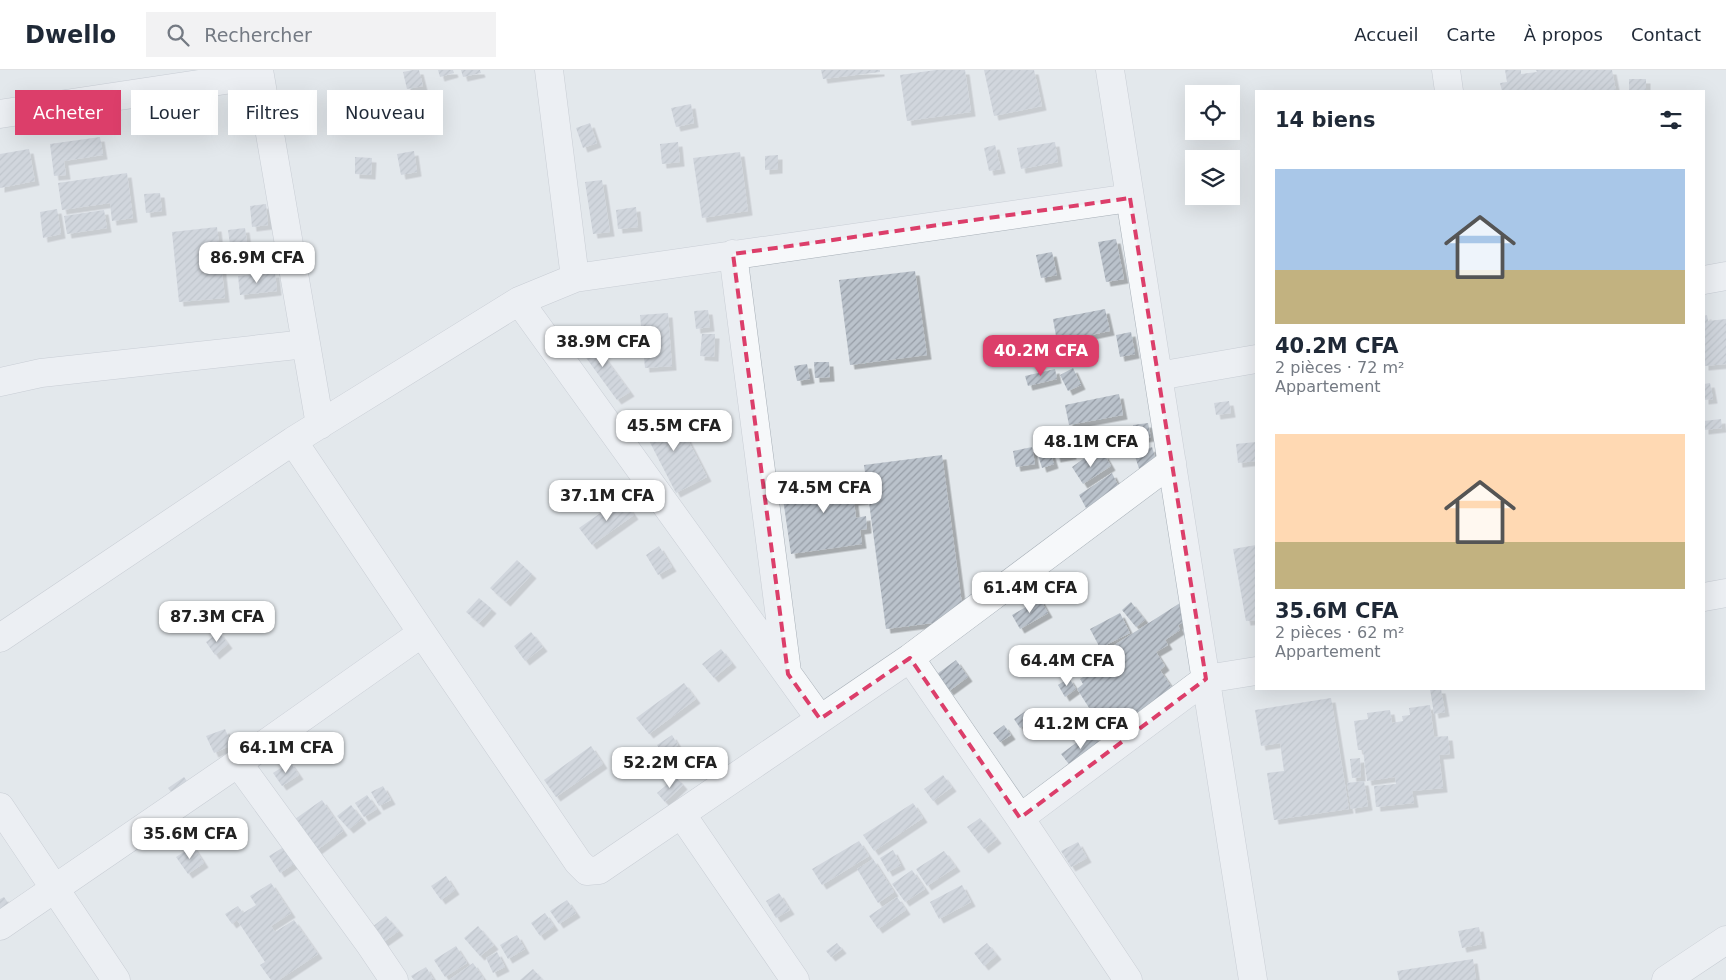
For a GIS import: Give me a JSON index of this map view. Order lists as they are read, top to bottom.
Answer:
{
  "page": {
    "header": "Dwello",
    "search": "Rechercher",
    "nav": [
      "Accueil",
      "Carte",
      "À propos",
      "Contact"
    ],
    "chip": [
      "Acheter",
      "Louer",
      "Filtres",
      "Nouveau"
    ],
    "heading": "14 biens",
    "list": [
      {
        "name": "40.2M CFA",
        "note": "2 pièces · 72 m² · Appartement"
      },
      {
        "name": "35.6M CFA",
        "note": "2 pièces · 62 m² · Appartement"
      }
    ],
    "price": [
      "86.9M CFA",
      "38.9M CFA",
      "40.2M CFA",
      "45.5M CFA",
      "48.1M CFA",
      "74.5M CFA",
      "37.1M CFA",
      "61.4M CFA",
      "87.3M CFA",
      "64.4M CFA",
      "41.2M CFA",
      "64.1M CFA",
      "52.2M CFA",
      "35.6M CFA"
    ]
  }
}
